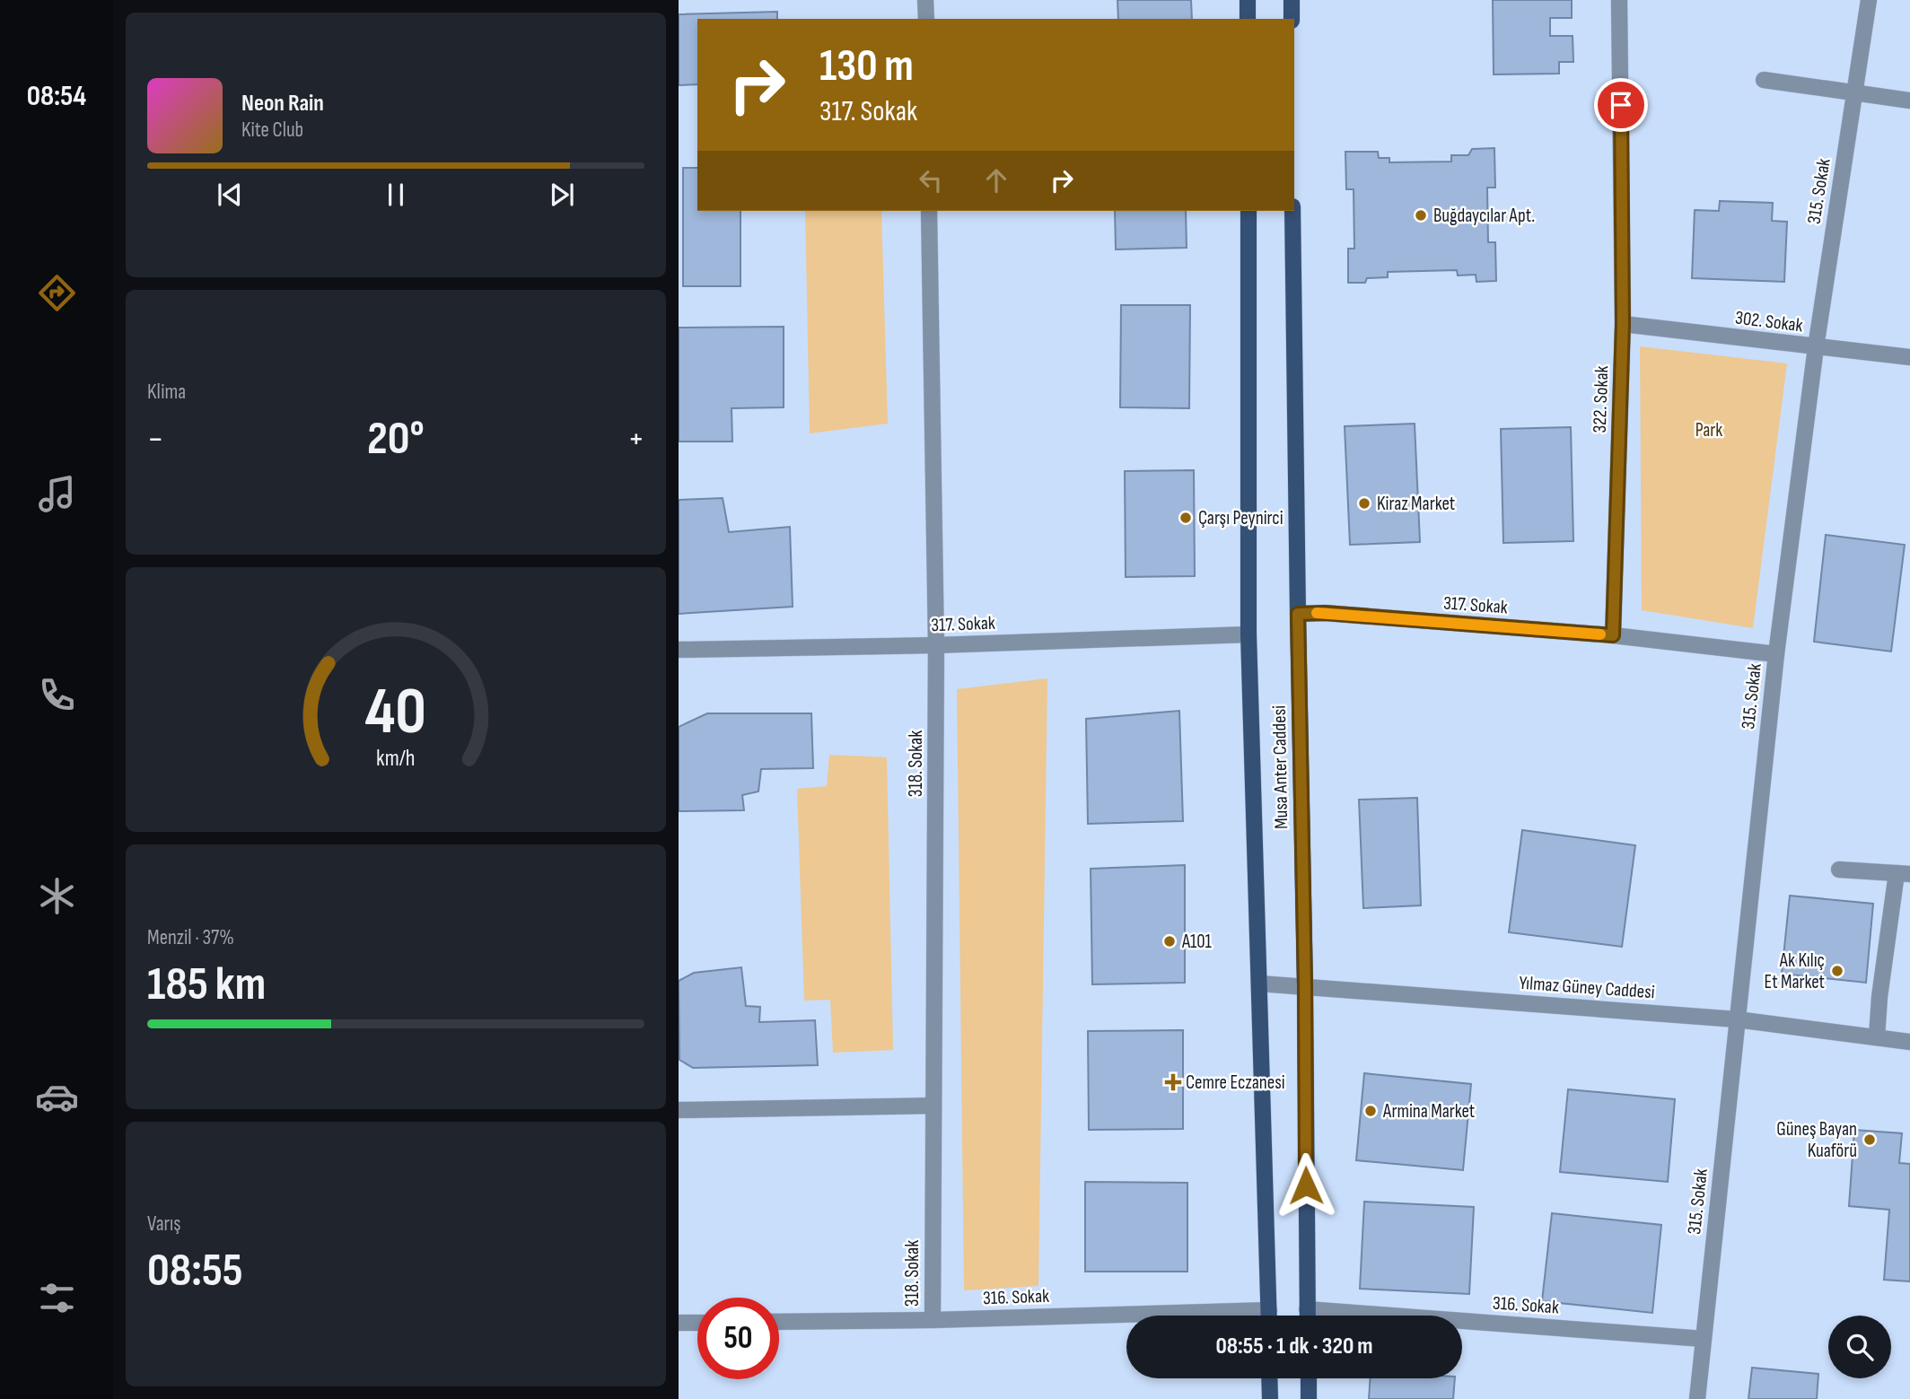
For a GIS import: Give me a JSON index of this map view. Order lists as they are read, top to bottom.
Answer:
{
  "streets": {
    "main road": ["Musa Anter Caddesi"],
    "street": [
      "315. Sokak",
      "302. Sokak",
      "322. Sokak",
      "317. Sokak",
      "318. Sokak",
      "Yılmaz Güney Caddesi",
      "316. Sokak"
    ]
  },
  "crossings": [
    ["315. Sokak", "302. Sokak"],
    ["315. Sokak", "Yılmaz Güney Caddesi"],
    ["315. Sokak", "316. Sokak"],
    ["302. Sokak", "322. Sokak"],
    ["322. Sokak", "317. Sokak"],
    ["317. Sokak", "318. Sokak"],
    ["317. Sokak", "Musa Anter Caddesi"],
    ["318. Sokak", "316. Sokak"],
    ["Musa Anter Caddesi", "Yılmaz Güney Caddesi"],
    ["Musa Anter Caddesi", "316. Sokak"]
  ],
  "parks": ["Park"],
  "places": {
    "other": [
      "Buğdaycılar Apt.",
      "Kiraz Market",
      "Çarşı Peynirci",
      "A101",
      "Ak Kılıç Et Market",
      "Armina Market",
      "Güneş Bayan Kuaförü"
    ],
    "health": ["Cemre Eczanesi"]
  },
  "page": {
    "tabs": "08:54",
    "turn": ["130 m", "317. Sokak"],
    "song": ["Neon Rain", "Kite Club"],
    "tile": [
      "Klima",
      ["Menzil · 37%", "185 km"],
      ["Varış", "08:55"]
    ],
    "heat": ["−", "20°", "+"],
    "limit": "50",
    "trip": "08:55 · 1 dk · 320 m",
    "gauge": ["40", "km/h"]
  }
}
